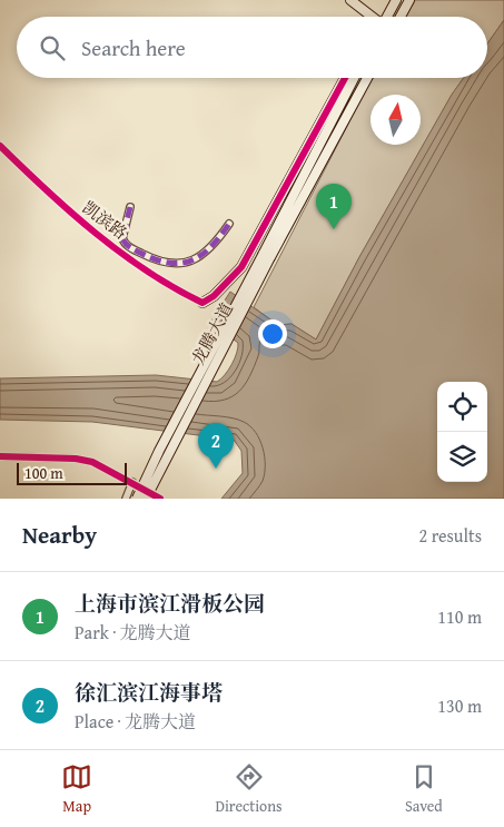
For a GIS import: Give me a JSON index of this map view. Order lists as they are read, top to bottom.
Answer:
{
  "streets": {
    "main road": ["龙腾大道"],
    "street": ["凯滨路"]
  },
  "scale_bar": "100 m",
  "north": "top",
  "page": {
    "search": "Search here",
    "pins": ["1", "2"],
    "scale": "100 m",
    "heading": ["Nearby", "2 results"],
    "list": [
      {
        "mark": "1",
        "name": "上海市滨江滑板公园",
        "note": "Park · 龙腾大道",
        "value": "110 m"
      },
      {
        "mark": "2",
        "name": "徐汇滨江海事塔",
        "note": "Place · 龙腾大道",
        "value": "130 m"
      }
    ],
    "nav": ["Map", "Directions", "Saved"]
  }
}
